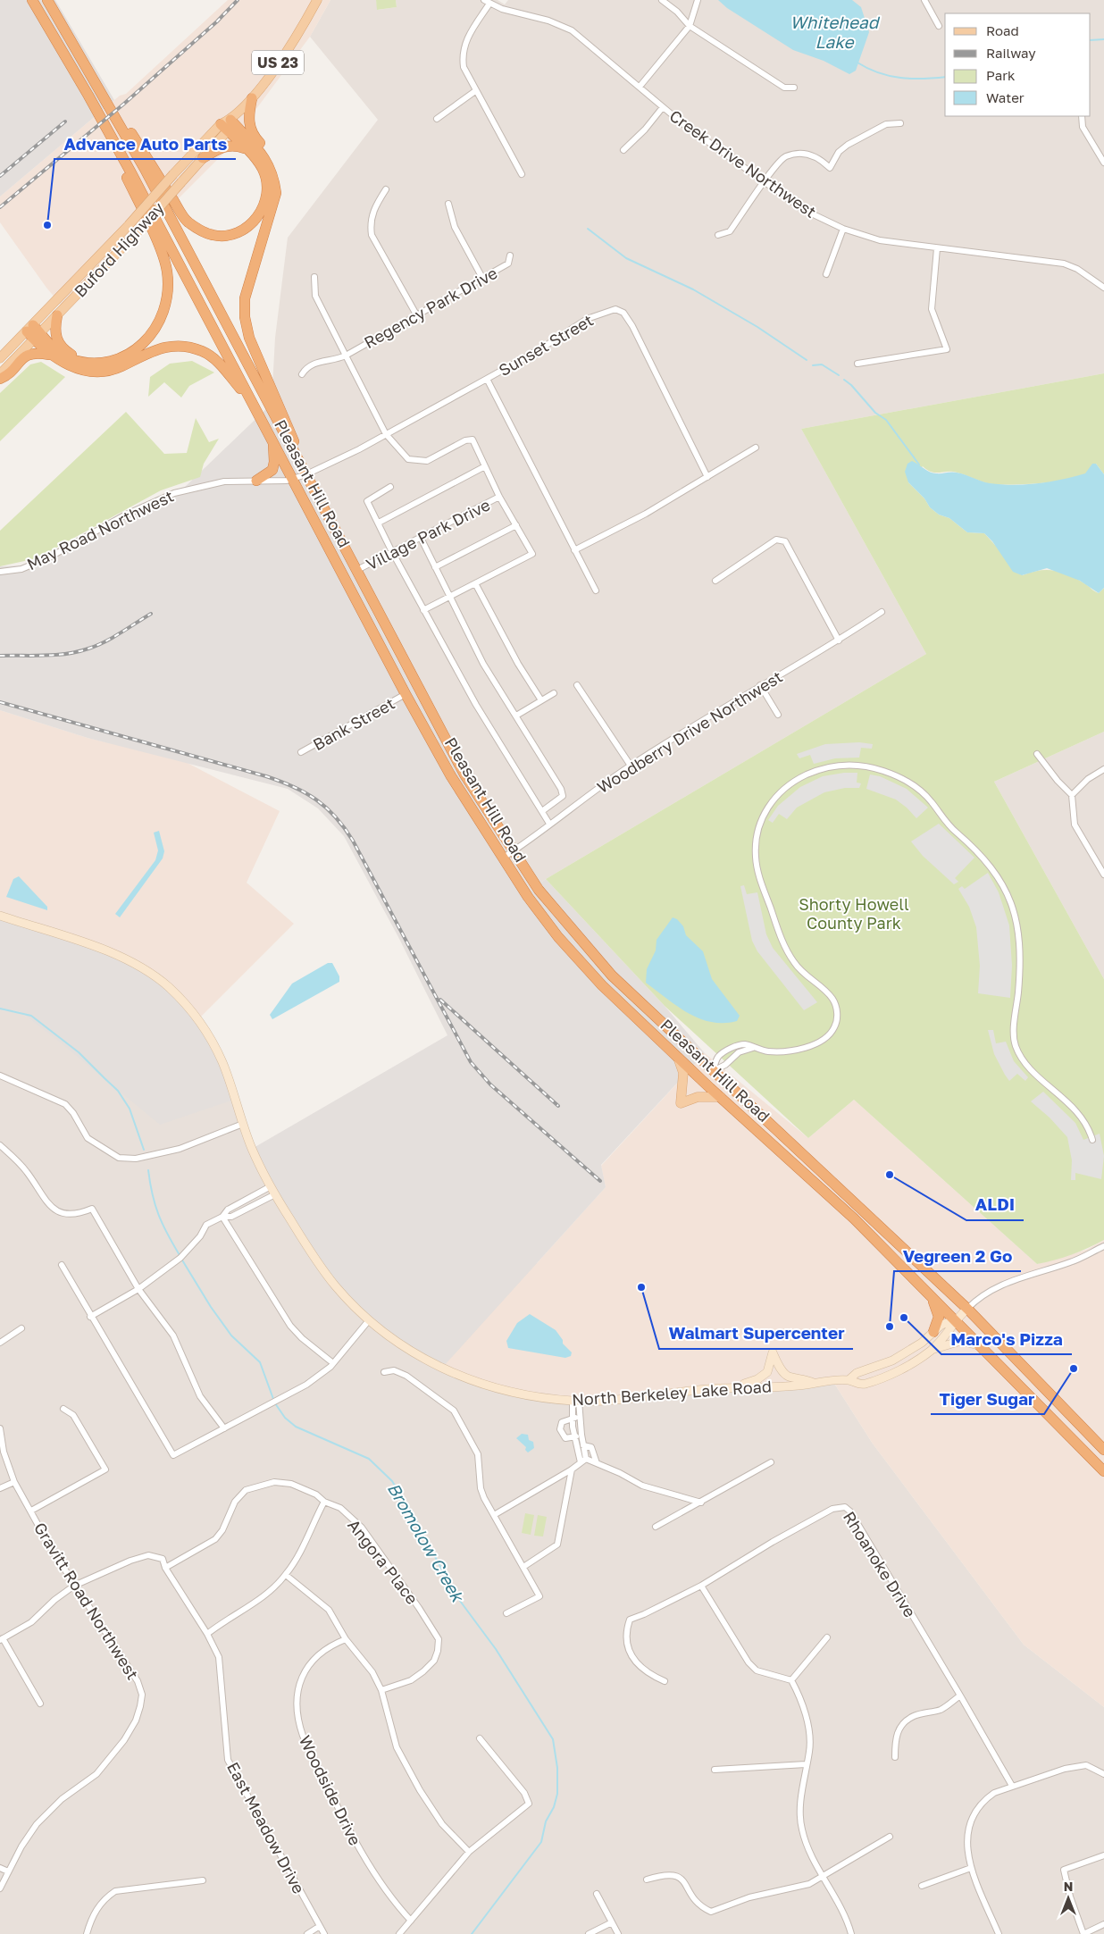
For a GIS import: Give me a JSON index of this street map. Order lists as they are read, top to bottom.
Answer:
{
  "streets": {
    "highway": ["Pleasant Hill Road"],
    "main road": ["US 23", "Buford Highway"],
    "street": [
      "Creek Drive Northwest",
      "Regency Park Drive",
      "Sunset Street",
      "May Road Northwest",
      "Village Park Drive",
      "Bank Street",
      "Woodberry Drive Northwest",
      "North Berkeley Lake Road",
      "Angora Place",
      "Rhoanoke Drive",
      "Gravitt Road Northwest",
      "Woodside Drive",
      "East Meadow Drive"
    ]
  },
  "crossings": [
    ["Regency Park Drive", "Sunset Street"],
    ["Sunset Street", "Pleasant Hill Road"],
    ["Sunset Street", "May Road Northwest"],
    ["Pleasant Hill Road", "May Road Northwest"],
    ["Pleasant Hill Road", "Village Park Drive"],
    ["Pleasant Hill Road", "Bank Street"],
    ["Pleasant Hill Road", "Woodberry Drive Northwest"],
    ["Pleasant Hill Road", "North Berkeley Lake Road"],
    ["Angora Place", "East Meadow Drive"],
    ["Gravitt Road Northwest", "East Meadow Drive"]
  ],
  "water": ["Whitehead Lake", "Bromolow Creek"],
  "parks": ["Shorty Howell County Park"],
  "places": [
    "Advance Auto Parts",
    "ALDI",
    "Walmart Supercenter",
    "Marco's Pizza",
    "Vegreen 2 Go",
    "Tiger Sugar"
  ],
  "legend": [
    "Road",
    "Railway",
    "Park",
    "Water"
  ],
  "north": "top"
}
